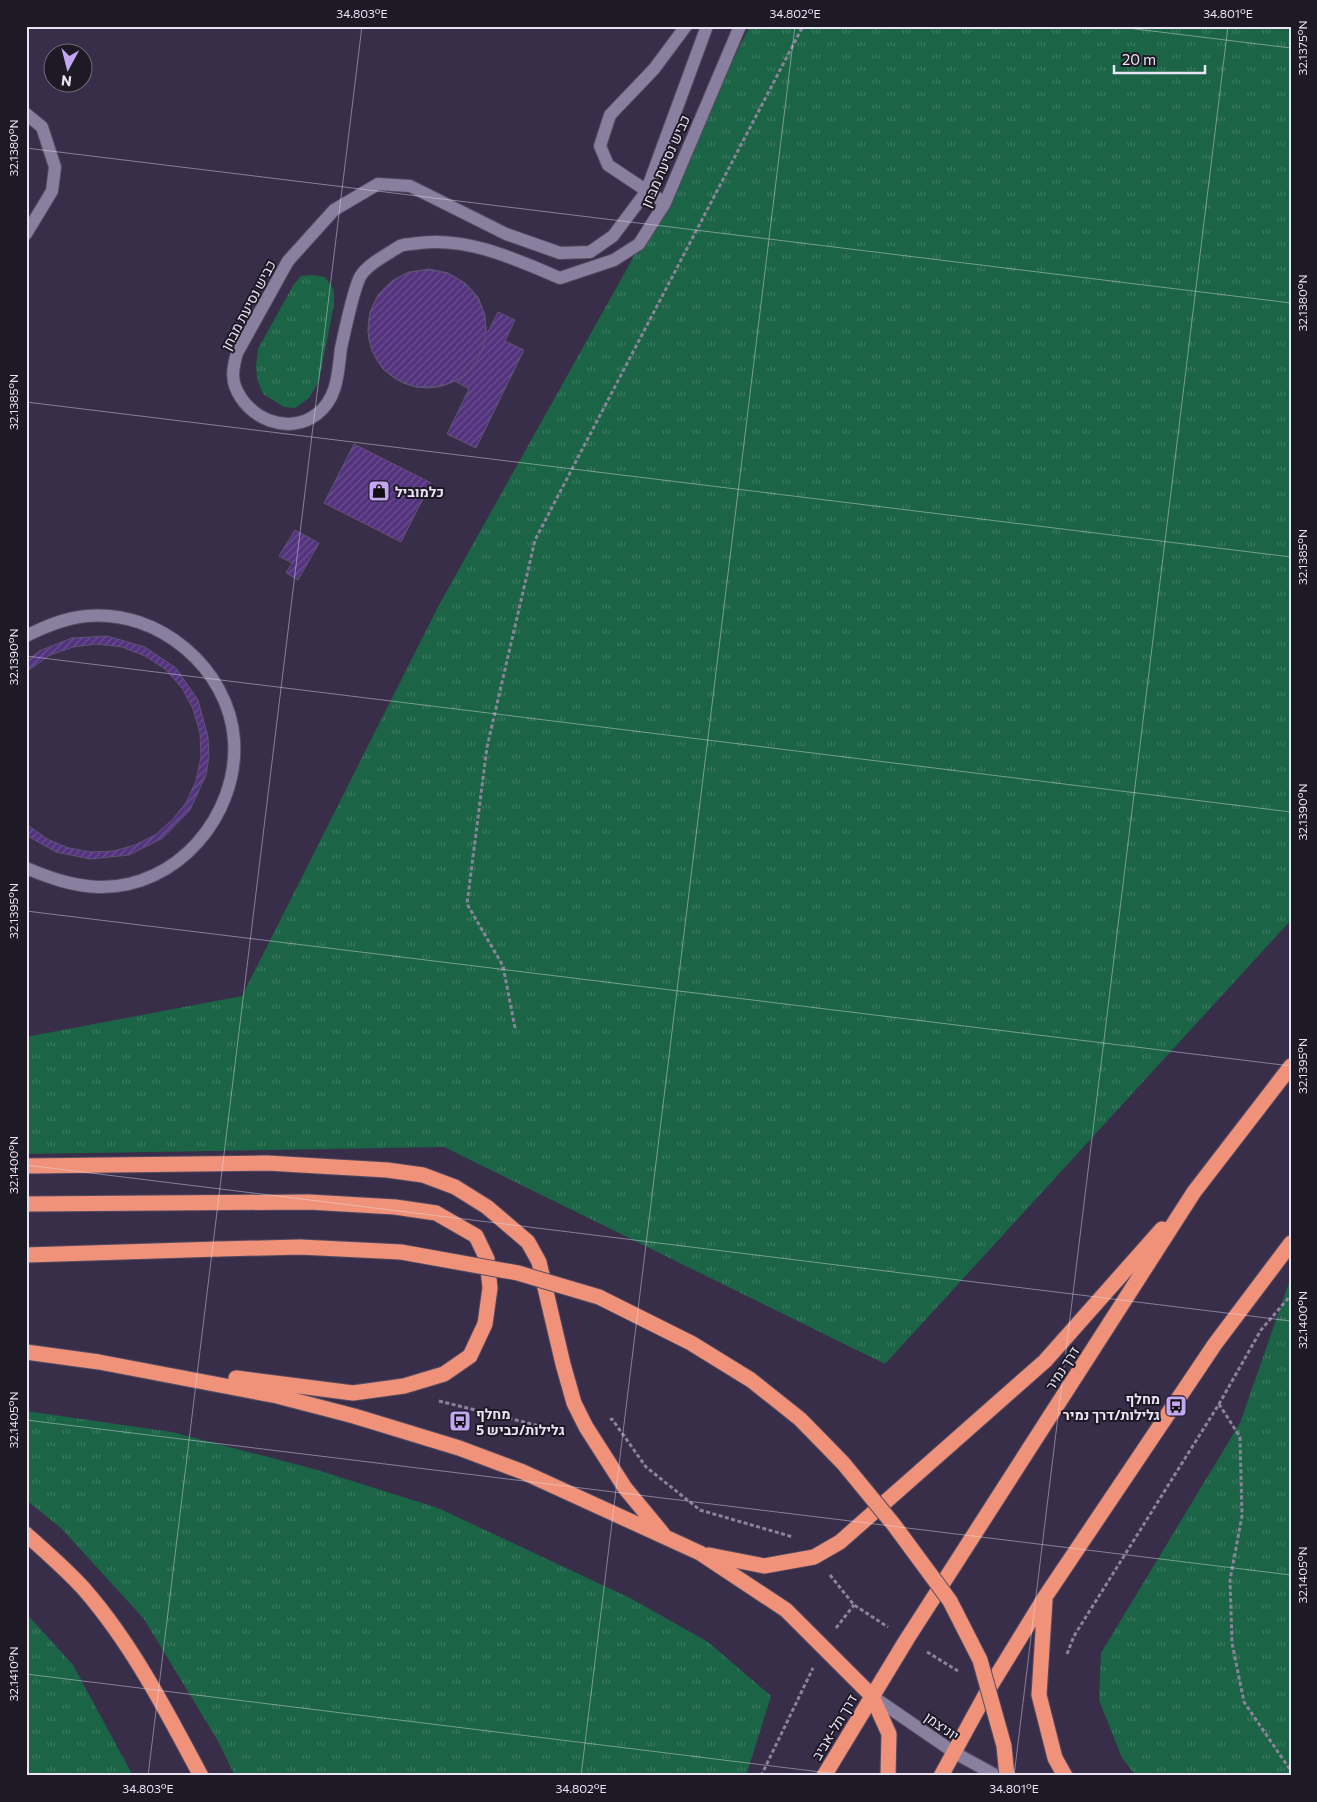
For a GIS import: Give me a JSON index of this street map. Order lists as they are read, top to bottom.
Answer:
{
  "streets": {
    "highway": ["דרך נמיר", "דרך תל-אביב"],
    "street": ["כביש נסיעת מבחן", "יוניצמן"]
  },
  "crossings": [
    ["דרך נמיר", "יוניצמן"],
    ["דרך נמיר", "דרך תל-אביב"],
    ["יוניצמן", "דרך תל-אביב"]
  ],
  "places": {
    "shop": ["כלמוביל"],
    "bus stop": ["מחלף גלילות/דרך נמיר", "מחלף גלילות/כביש 5"]
  },
  "scale_bar": "20 m",
  "north": "bottom",
  "coordinates": [
    "34.803°E",
    "34.802°E",
    "34.801°E",
    "32.1375°N",
    "32.1380°N",
    "32.1385°N",
    "32.1390°N",
    "32.1395°N",
    "32.1400°N",
    "32.1405°N",
    "32.1410°N"
  ]
}
